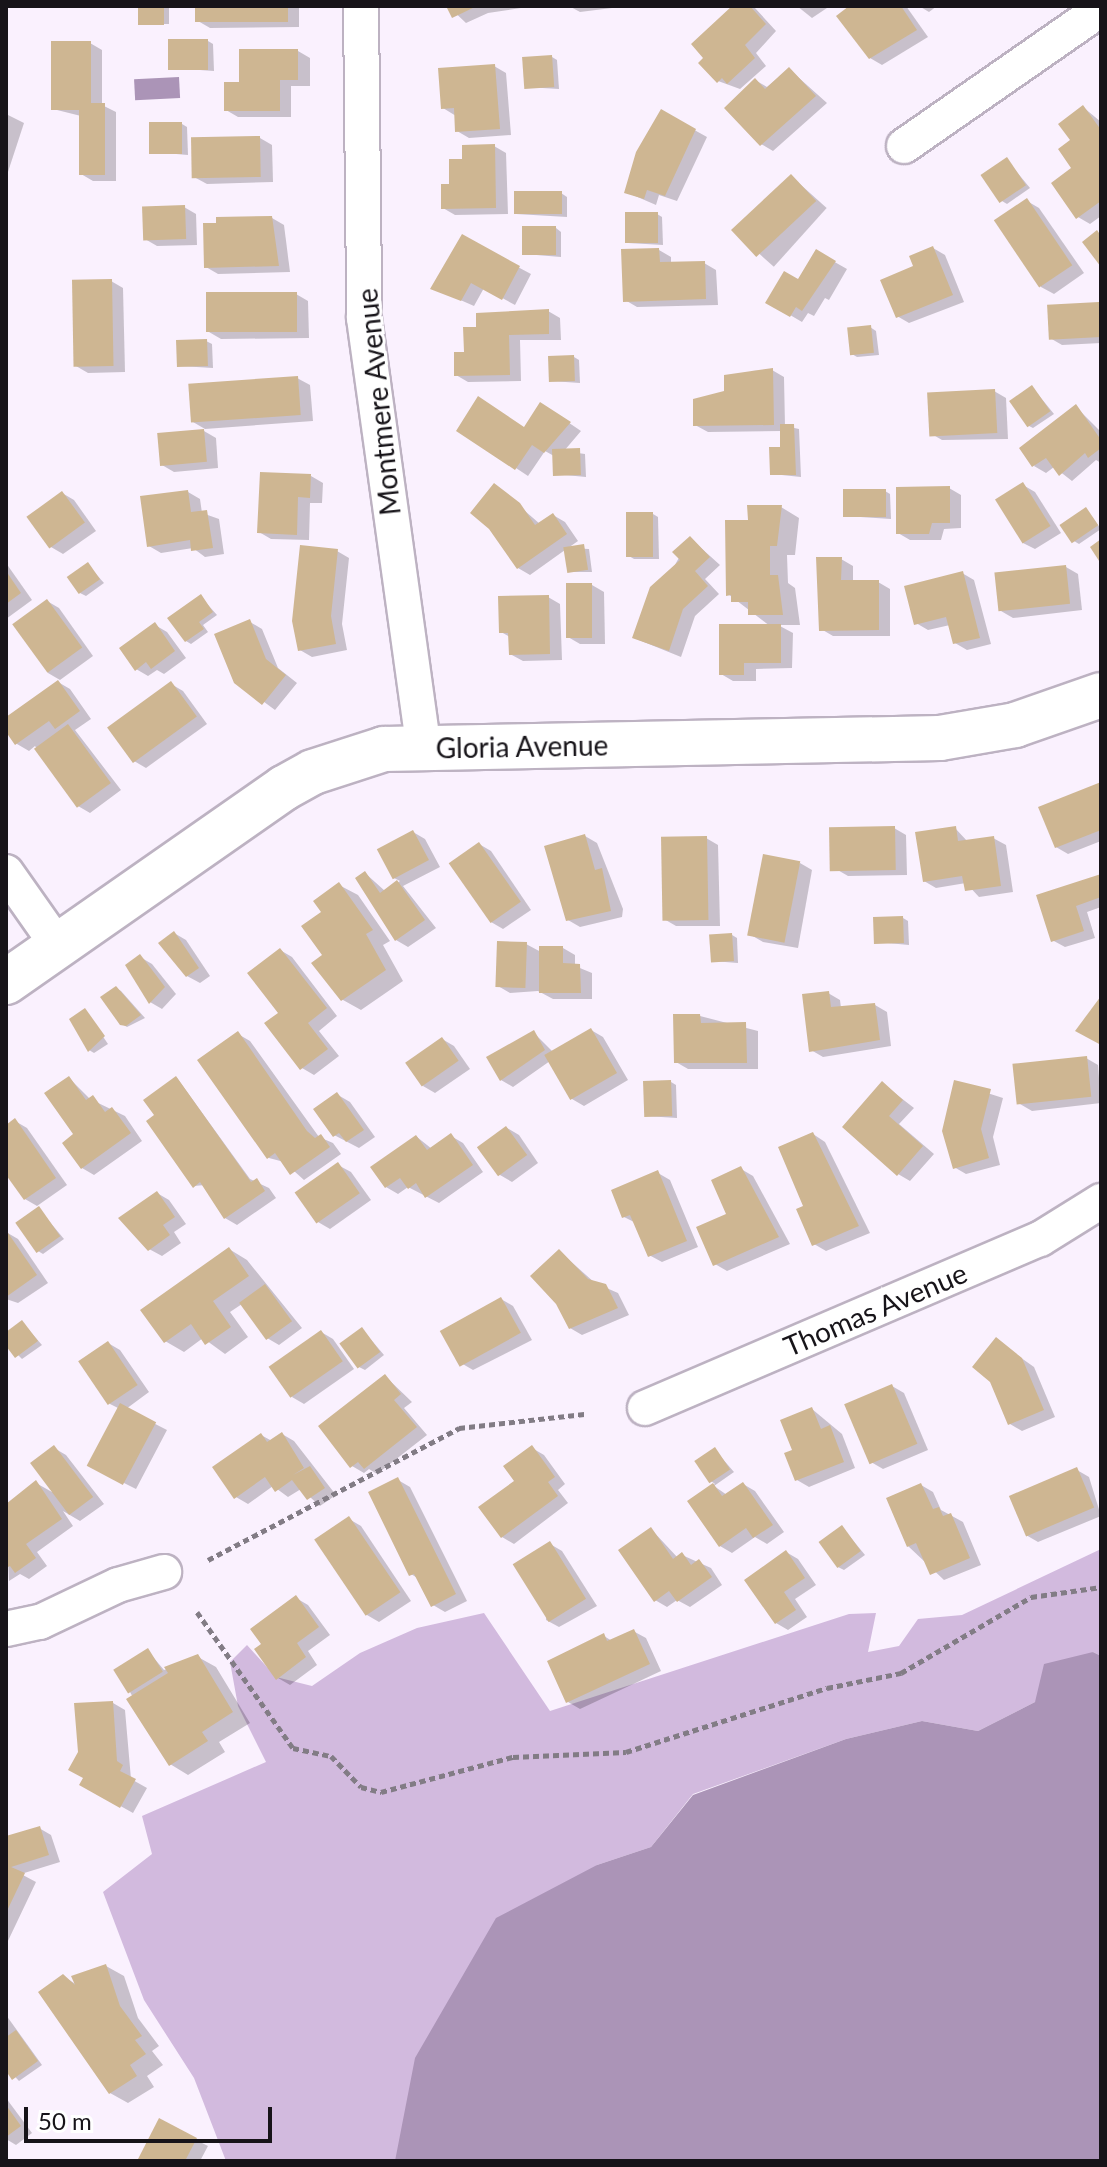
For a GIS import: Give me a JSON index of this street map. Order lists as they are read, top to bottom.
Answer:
{
  "streets": {
    "street": ["Montmere Avenue", "Gloria Avenue", "Thomas Avenue"]
  },
  "crossings": [
    ["Montmere Avenue", "Gloria Avenue"]
  ],
  "scale_bar": "50 m"
}
